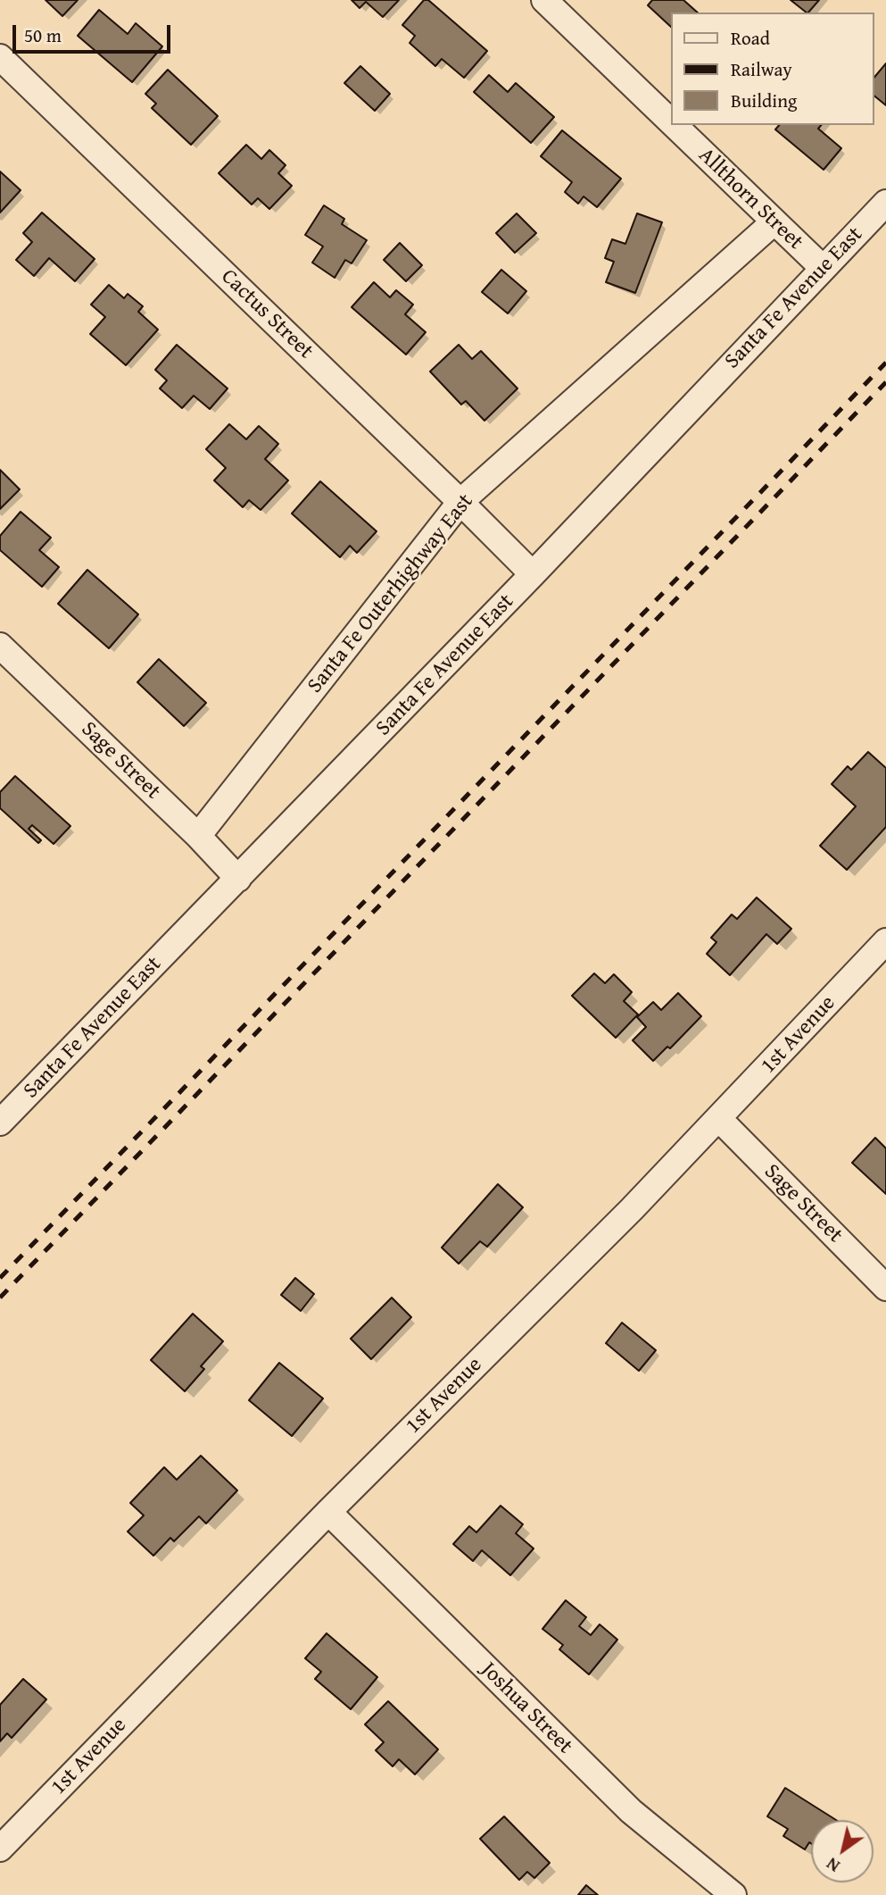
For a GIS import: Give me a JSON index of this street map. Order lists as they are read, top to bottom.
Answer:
{
  "streets": {
    "street": [
      "Allthorn Street",
      "Santa Fe Avenue East",
      "Cactus Street",
      "Santa Fe Outerhighway East",
      "Sage Street",
      "1st Avenue",
      "Joshua Street"
    ]
  },
  "crossings": [
    ["Allthorn Street", "Santa Fe Avenue East"],
    ["Allthorn Street", "Santa Fe Outerhighway East"],
    ["Santa Fe Avenue East", "Cactus Street"],
    ["Santa Fe Avenue East", "Sage Street"],
    ["Cactus Street", "Santa Fe Outerhighway East"],
    ["Santa Fe Outerhighway East", "Sage Street"],
    ["Sage Street", "1st Avenue"],
    ["1st Avenue", "Joshua Street"]
  ],
  "legend": ["Road", "Railway", "Building"],
  "scale_bar": "50 m",
  "north": "bottom left"
}
